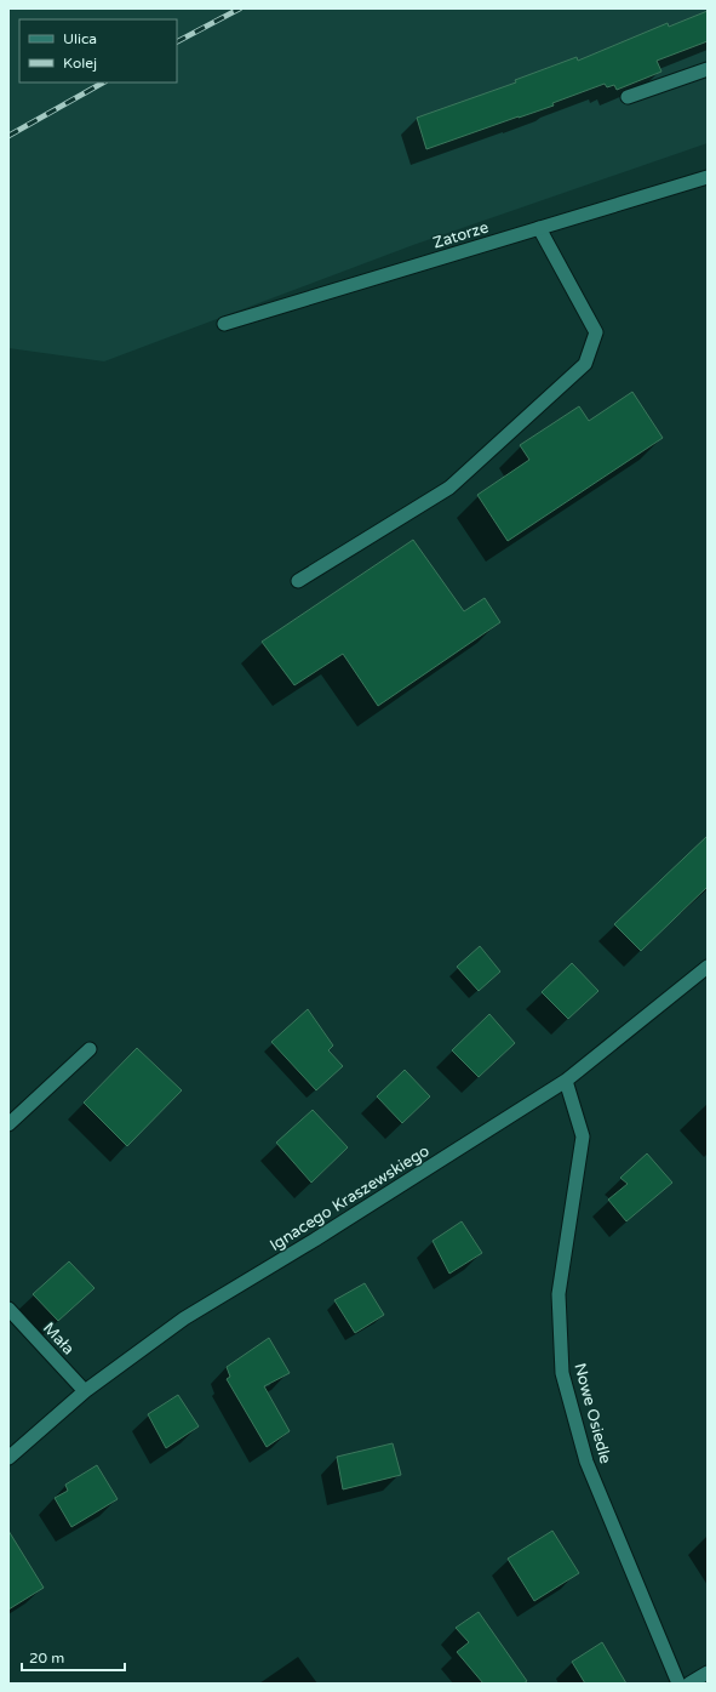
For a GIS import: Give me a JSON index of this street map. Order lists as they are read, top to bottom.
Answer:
{
  "streets": {
    "street": [
      "Zatorze",
      "Ignacego Kraszewskiego",
      "Mała",
      "Nowe Osiedle"
    ]
  },
  "crossings": [
    ["Ignacego Kraszewskiego", "Mała"],
    ["Ignacego Kraszewskiego", "Nowe Osiedle"]
  ],
  "legend": ["Ulica", "Kolej"],
  "scale_bar": "20 m"
}
